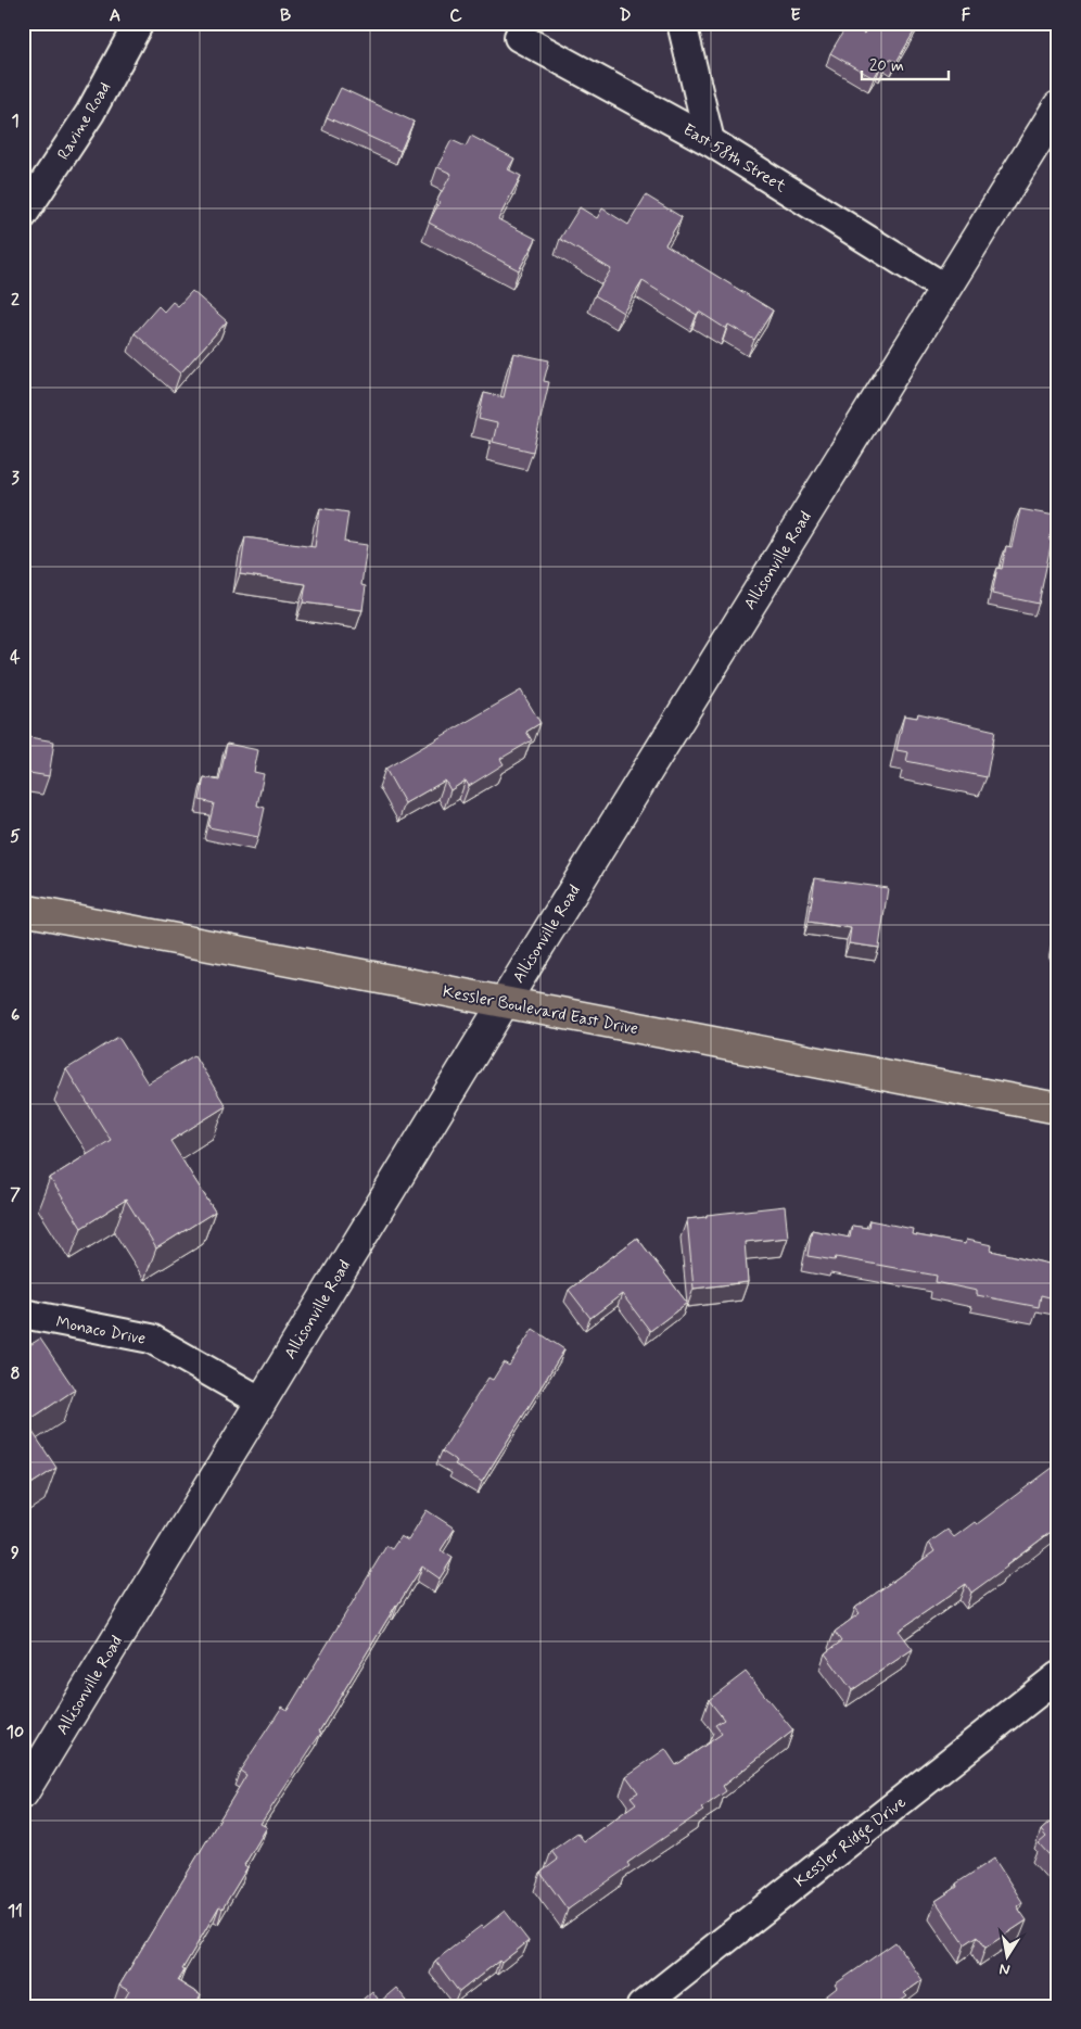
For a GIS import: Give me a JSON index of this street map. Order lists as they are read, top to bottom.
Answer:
{
  "streets": {
    "main road": ["Allisonville Road", "Kessler Boulevard East Drive"],
    "street": [
      "Ravine Road",
      "East 58th Street",
      "Monaco Drive",
      "Kessler Ridge Drive"
    ]
  },
  "crossings": [
    ["East 58th Street", "Allisonville Road"],
    ["Allisonville Road", "Kessler Boulevard East Drive"],
    ["Allisonville Road", "Monaco Drive"]
  ],
  "scale_bar": "20 m",
  "north": "bottom",
  "grid": {
    "columns": [
      "A",
      "B",
      "C",
      "D",
      "E",
      "F"
    ],
    "rows": [
      "1",
      "2",
      "3",
      "4",
      "5",
      "6",
      "7",
      "8",
      "9",
      "10",
      "11"
    ]
  }
}
